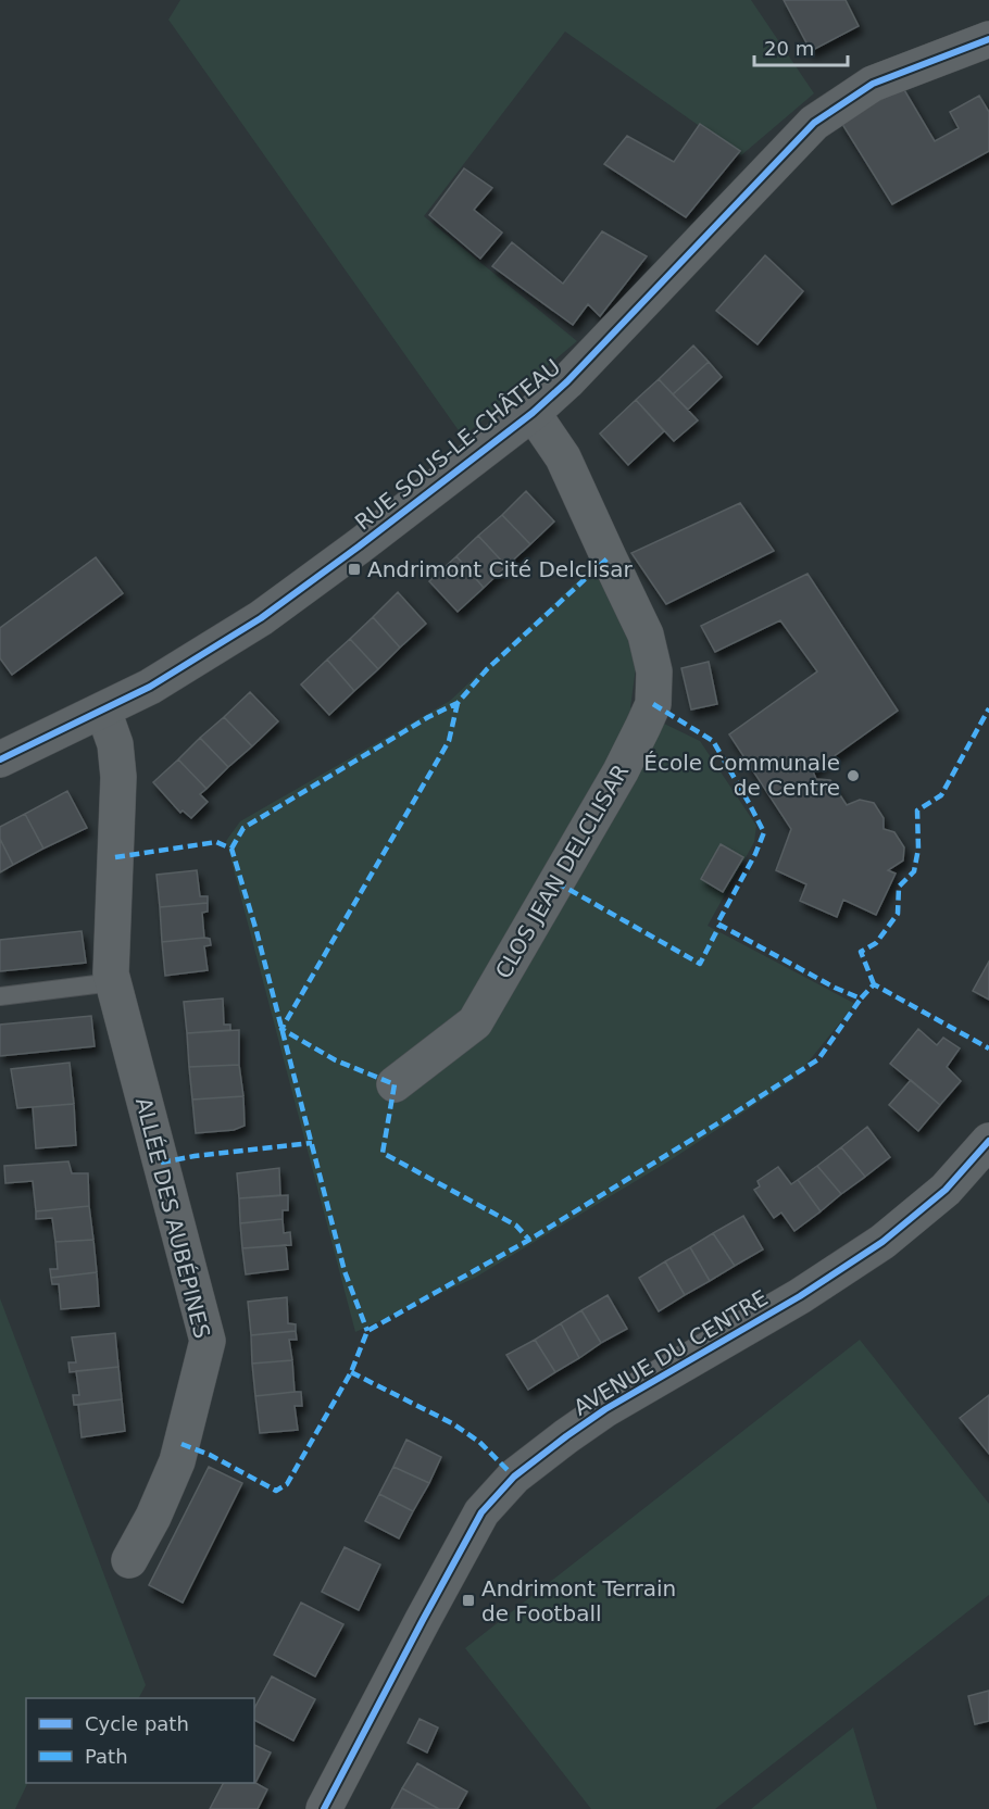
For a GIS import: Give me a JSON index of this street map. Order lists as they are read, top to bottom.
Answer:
{
  "streets": {
    "street": [
      "RUE SOUS-LE-CHÂTEAU",
      "CLOS JEAN DELCLISAR",
      "ALLÉE DES AUBÉPINES",
      "AVENUE DU CENTRE"
    ]
  },
  "crossings": [
    ["RUE SOUS-LE-CHÂTEAU", "CLOS JEAN DELCLISAR"],
    ["RUE SOUS-LE-CHÂTEAU", "ALLÉE DES AUBÉPINES"]
  ],
  "places": {
    "transit": ["Andrimont Cité Delclisar", "Andrimont Terrain de Football"],
    "other": ["École Communale de Centre"]
  },
  "legend": ["Cycle path", "Path"],
  "scale_bar": "20 m"
}
